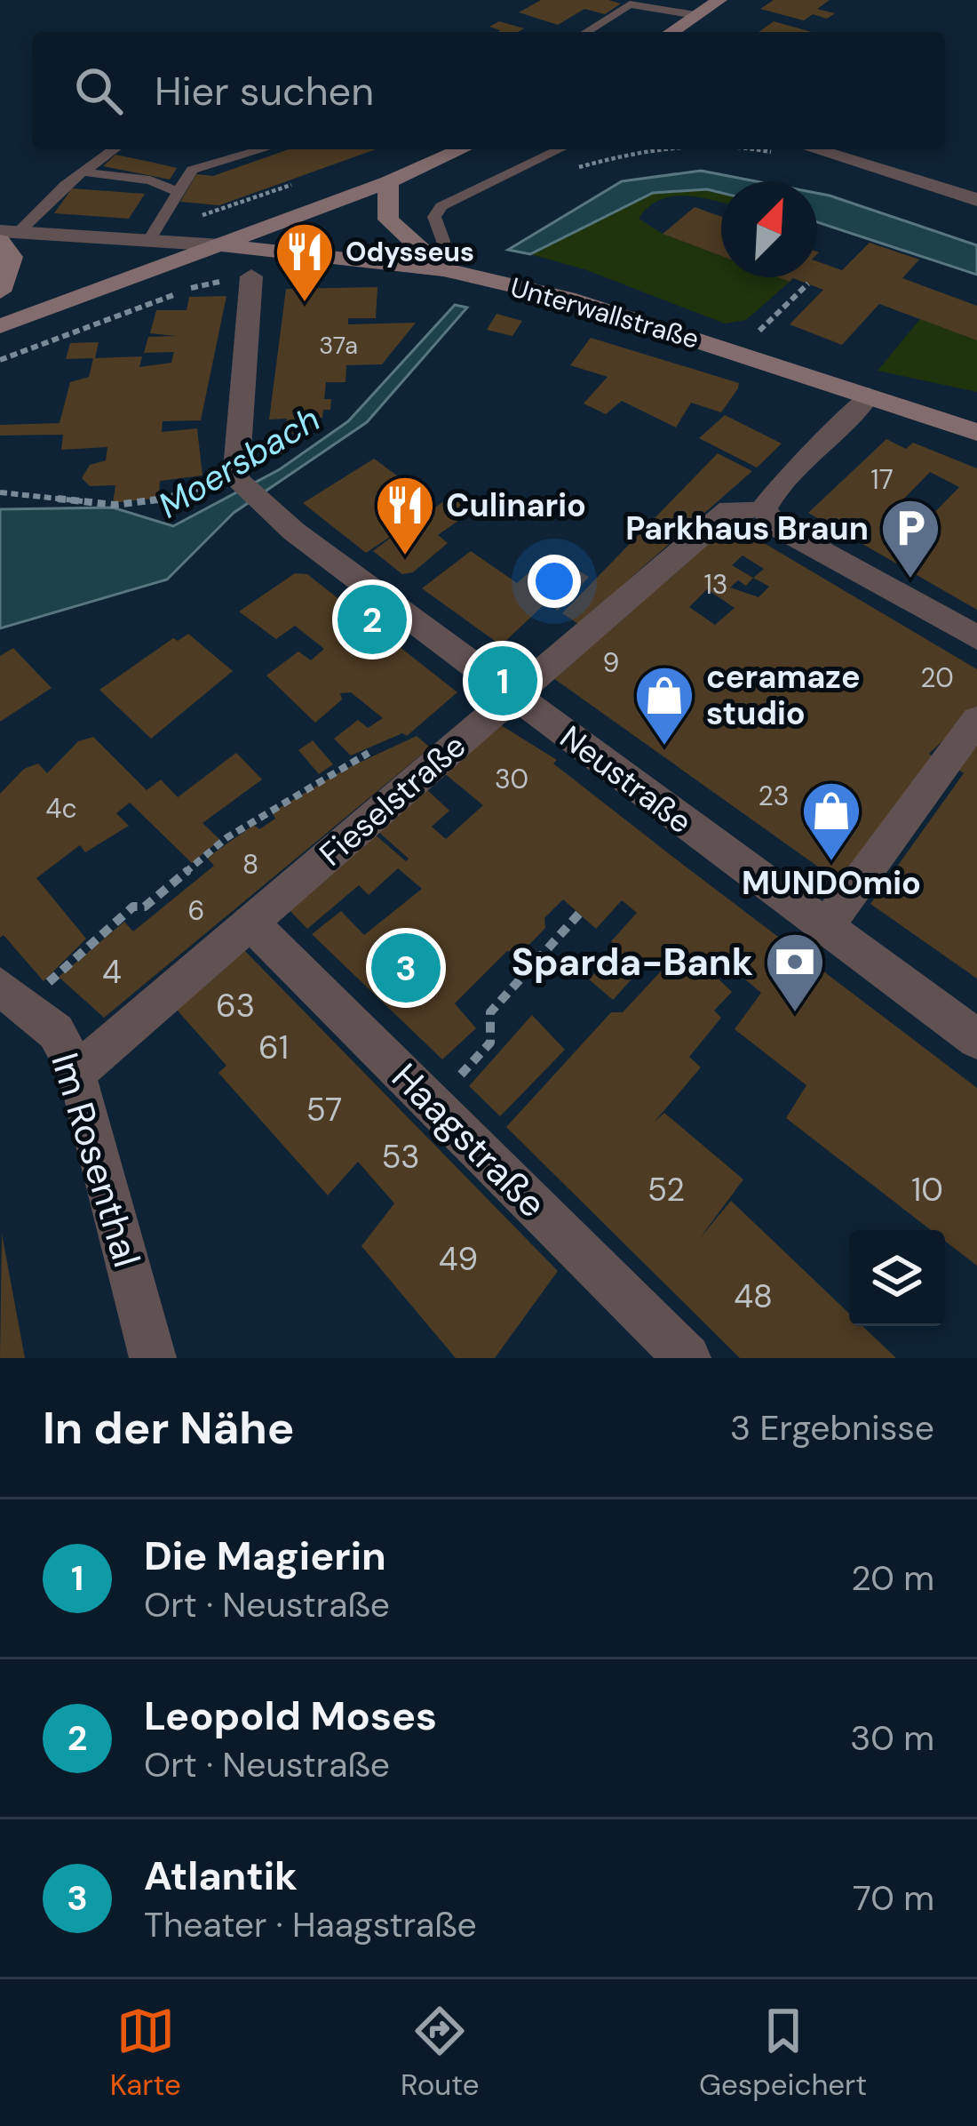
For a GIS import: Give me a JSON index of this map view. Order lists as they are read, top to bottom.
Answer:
{
  "streets": {
    "main road": ["Unterwallstraße"],
    "street": [
      "Neustraße",
      "Fieselstraße",
      "Haagstraße",
      "Im Rosenthal"
    ]
  },
  "crossings": [
    ["Neustraße", "Fieselstraße"],
    ["Fieselstraße", "Haagstraße"],
    ["Fieselstraße", "Im Rosenthal"]
  ],
  "water": ["Moersbach"],
  "places": {
    "restaurant": ["Odysseus", "Culinario"],
    "parking": ["Parkhaus Braun"],
    "shop": ["ceramaze studio", "MUNDOmio"],
    "bank": ["Sparda-Bank"]
  },
  "house_numbers": [
    "37a",
    "17",
    "13",
    "9",
    "20",
    "30",
    "23",
    "4c",
    "8",
    "6",
    "4",
    "63",
    "61",
    "57",
    "53",
    "52",
    "10",
    "49",
    "48"
  ],
  "north": "top right",
  "page": {
    "search": "Hier suchen",
    "pins": ["2", "1", "3"],
    "heading": ["In der Nähe", "3 Ergebnisse"],
    "list": [
      {
        "mark": "1",
        "name": "Die Magierin",
        "note": "Ort · Neustraße",
        "value": "20 m"
      },
      {
        "mark": "2",
        "name": "Leopold Moses",
        "note": "Ort · Neustraße",
        "value": "30 m"
      },
      {
        "mark": "3",
        "name": "Atlantik",
        "note": "Theater · Haagstraße",
        "value": "70 m"
      }
    ],
    "nav": ["Karte", "Route", "Gespeichert"]
  }
}
